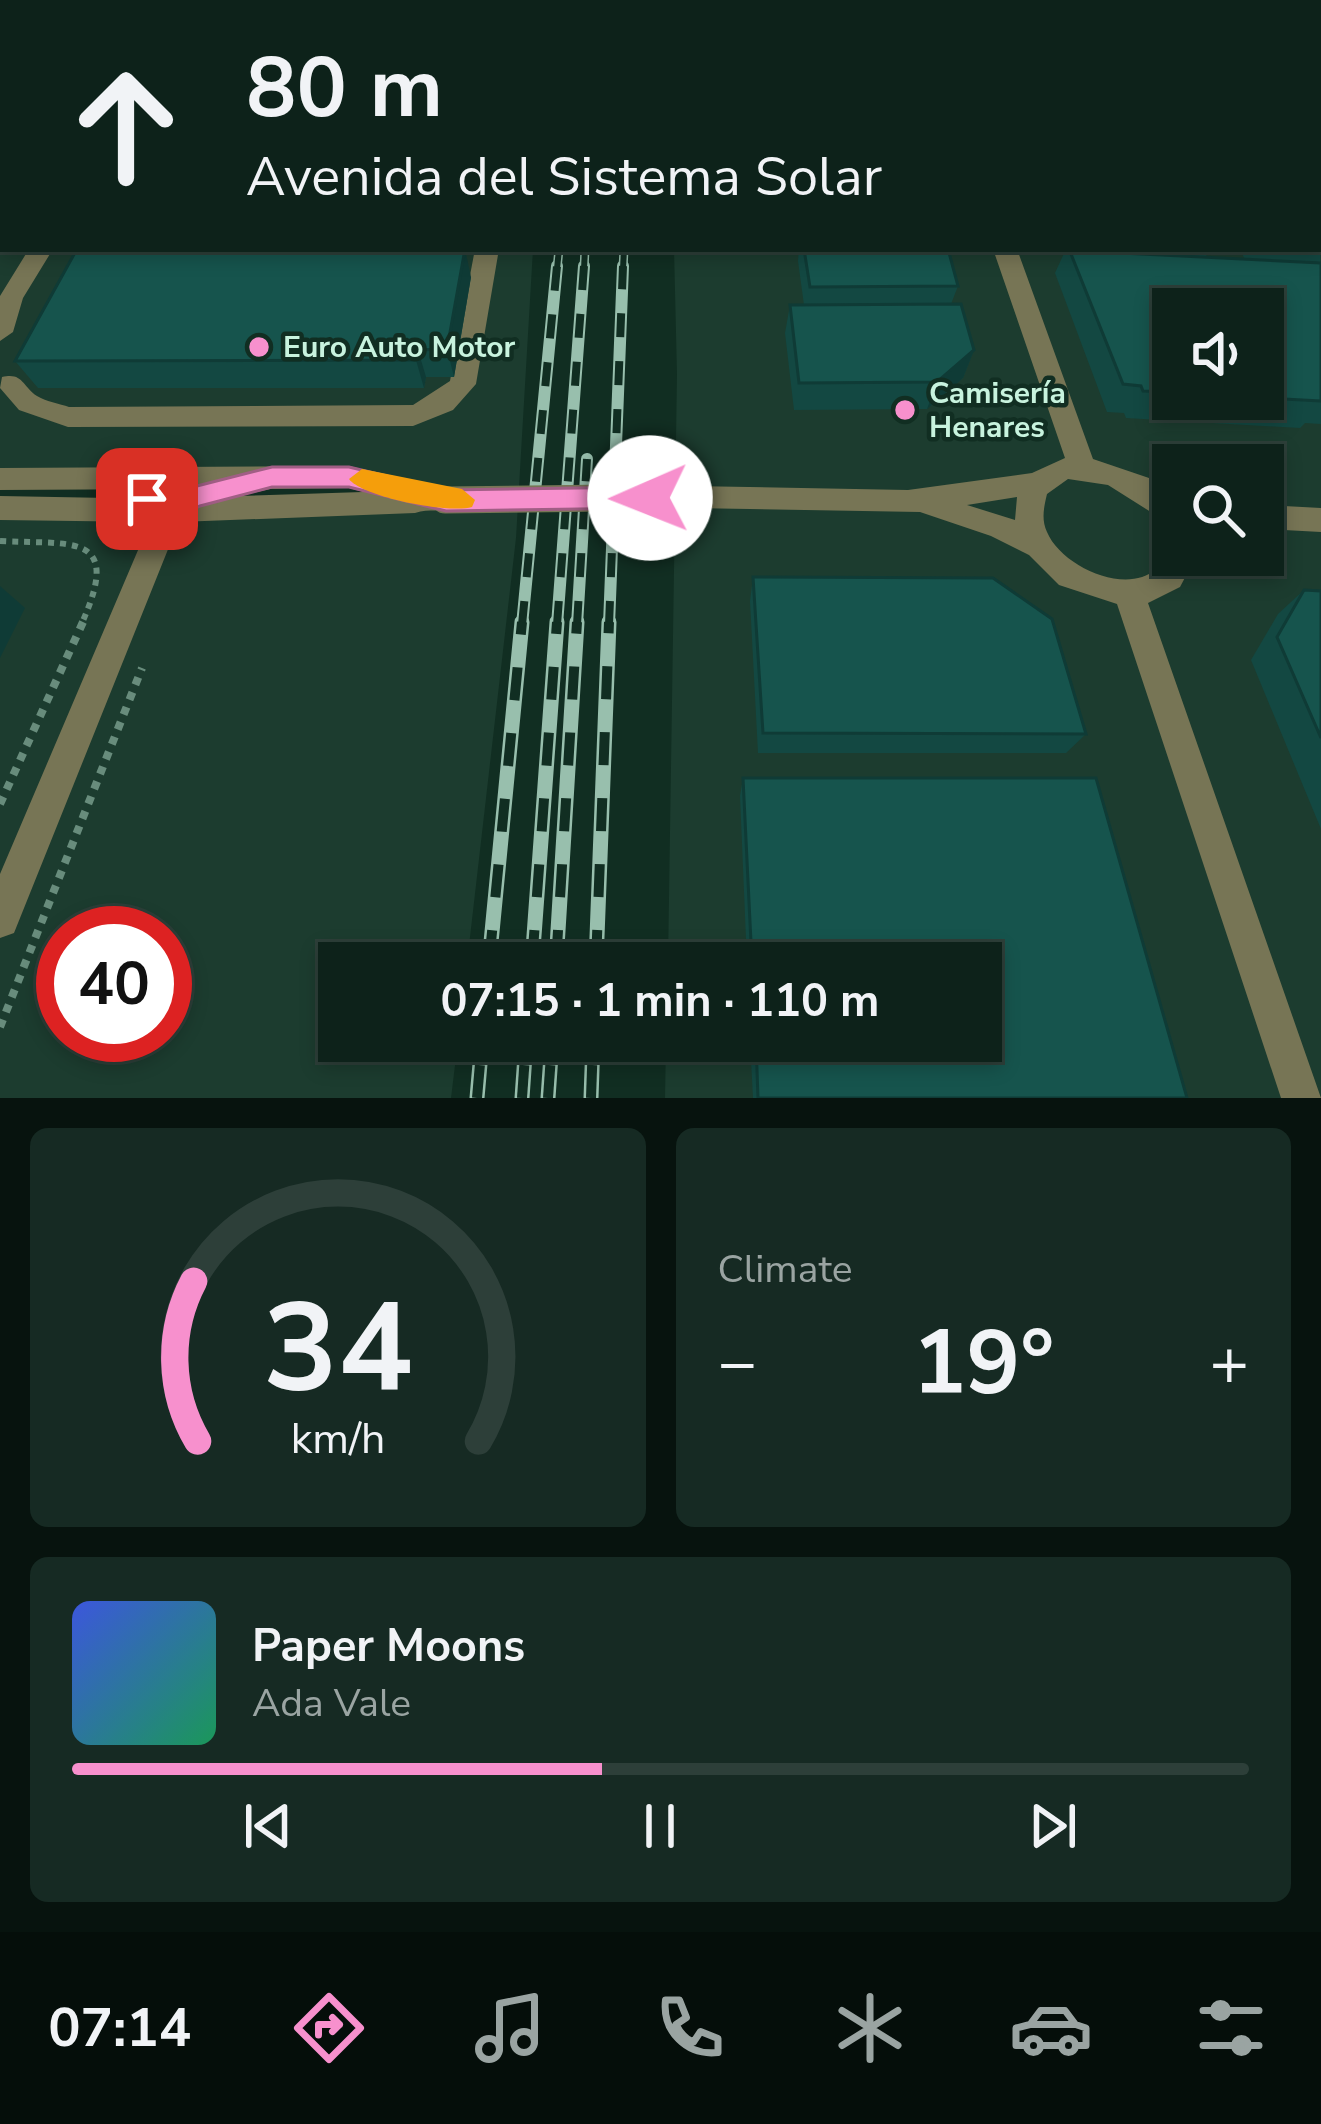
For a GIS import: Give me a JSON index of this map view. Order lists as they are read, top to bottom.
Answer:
{
  "places": ["Euro Auto Motor", "Camisería Henares"],
  "page": {
    "turn": ["80 m", "Avenida del Sistema Solar"],
    "limit": "40",
    "trip": "07:15 · 1 min · 110 m",
    "tile": "Climate",
    "heat": ["−", "19°", "+"],
    "song": ["Paper Moons", "Ada Vale"],
    "tabs": "07:14",
    "gauge": ["34", "km/h"]
  }
}
